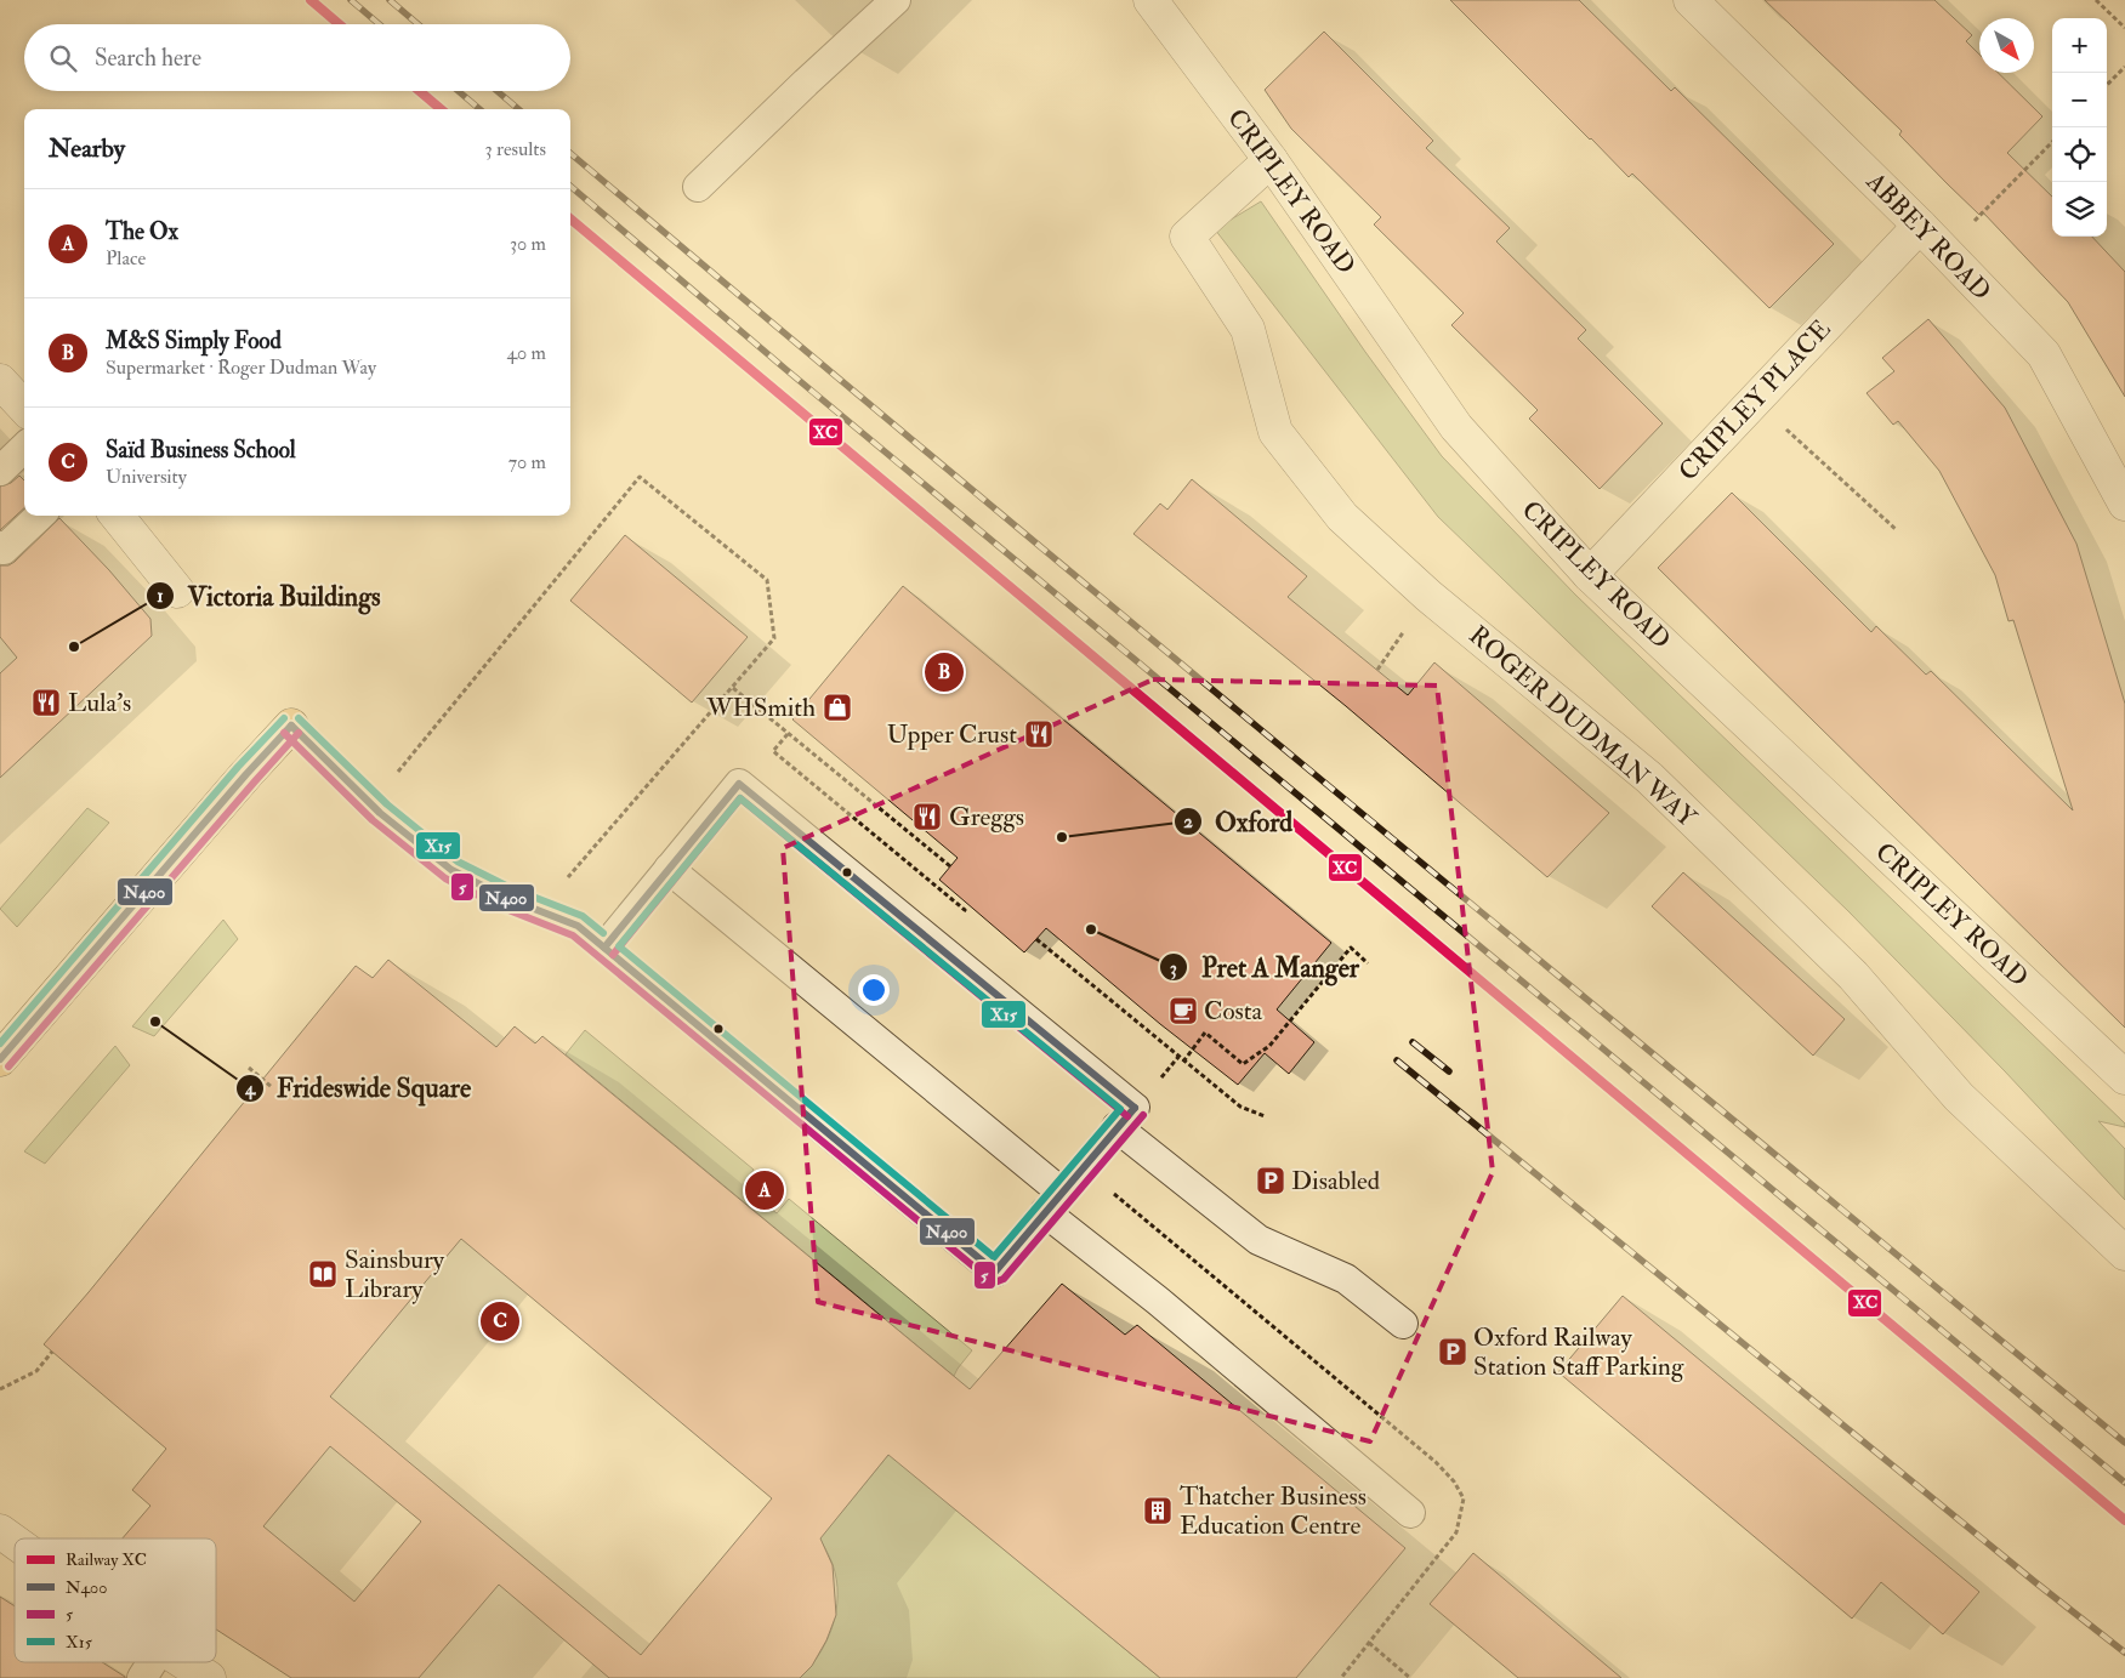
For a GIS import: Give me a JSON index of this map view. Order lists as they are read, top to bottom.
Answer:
{
  "streets": {
    "street": [
      "CRIPLEY ROAD",
      "ABBEY ROAD",
      "CRIPLEY PLACE",
      "ROGER DUDMAN WAY"
    ]
  },
  "crossings": [
    ["CRIPLEY ROAD", "CRIPLEY PLACE"],
    ["CRIPLEY ROAD", "ROGER DUDMAN WAY"],
    ["ABBEY ROAD", "CRIPLEY PLACE"]
  ],
  "places": {
    "other": [
      "Victoria Buildings",
      "Oxford",
      "Pret A Manger",
      "Frideswide Square"
    ],
    "restaurant": ["Lula’s", "Upper Crust", "Greggs"],
    "shop": ["WHSmith"],
    "cafe": ["Costa"],
    "parking": ["Disabled", "Oxford Railway Station Staff Parking"],
    "library": ["Sainsbury Library"],
    "building": ["Thatcher Business Education Centre"]
  },
  "lines": [
    "rail line XC",
    "transit line X15",
    "transit line N400",
    "transit line 5"
  ],
  "legend": [
    "Railway XC",
    "N400",
    "5",
    "X15"
  ],
  "north": "bottom right",
  "page": {
    "map_buttons": ["+", "−"],
    "search": "Search here",
    "heading": ["Nearby", "3 results"],
    "list": [
      {
        "mark": "A",
        "name": "The Ox",
        "note": "Place",
        "value": "30 m"
      },
      {
        "mark": "B",
        "name": "M&S Simply Food",
        "note": "Supermarket · Roger Dudman Way",
        "value": "40 m"
      },
      {
        "mark": "C",
        "name": "Saïd Business School",
        "note": "University",
        "value": "70 m"
      }
    ],
    "pins": ["B", "A", "C"]
  }
}
